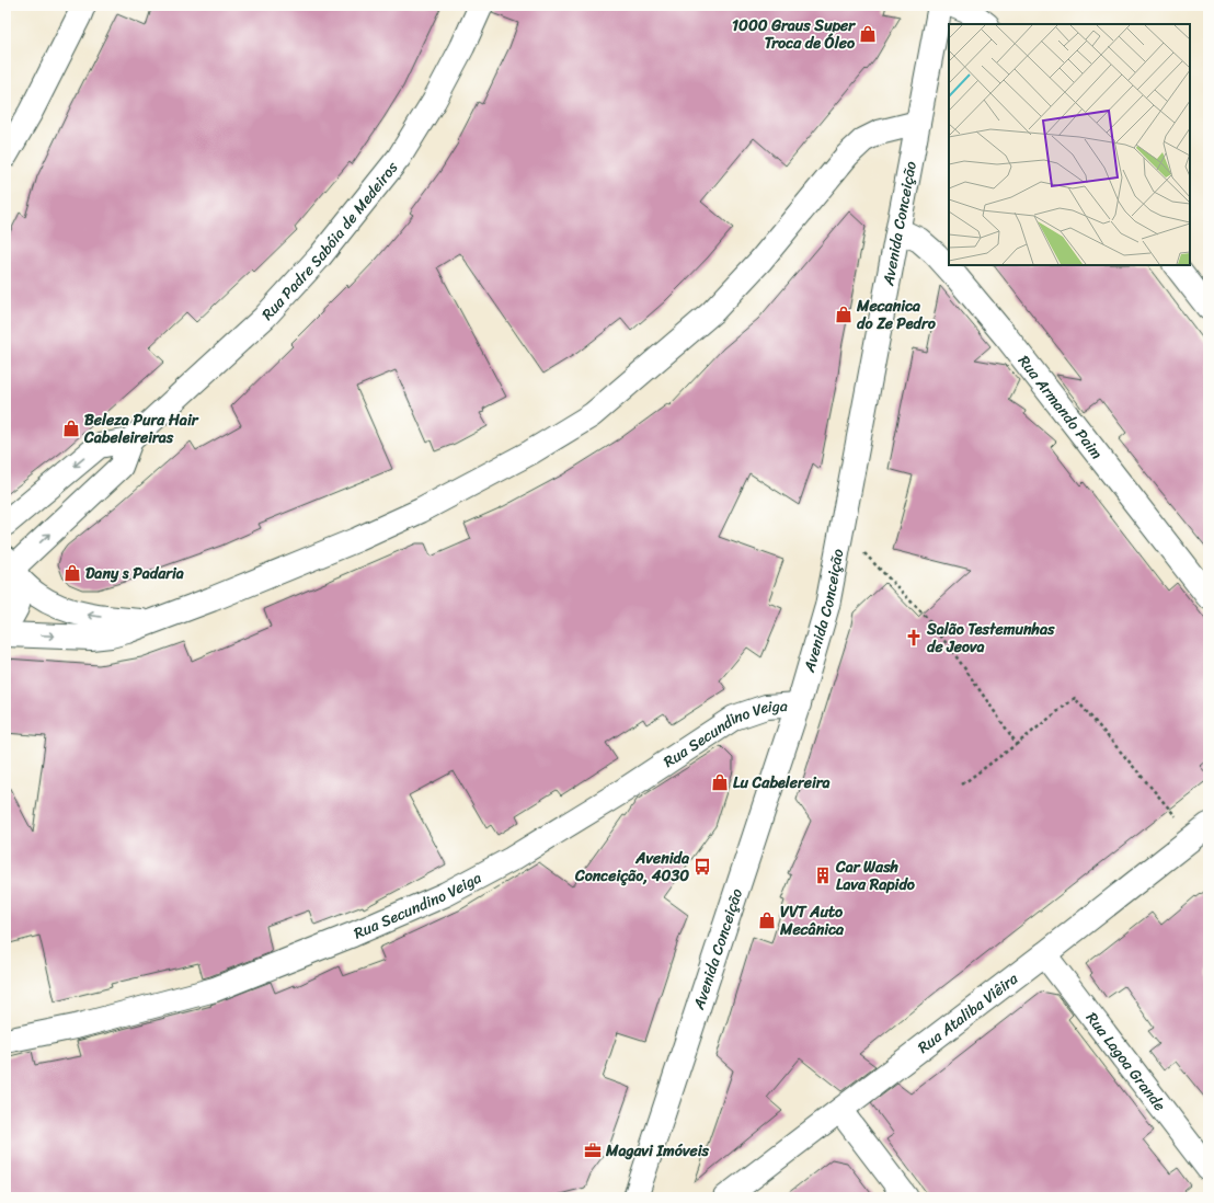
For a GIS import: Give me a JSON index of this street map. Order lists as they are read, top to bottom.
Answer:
{
  "streets": {
    "street": [
      "Avenida Conceição",
      "Rua Padre Sabóia de Medeiros",
      "Rua Armando Paim",
      "Rua Secundino Veiga",
      "Rua Ataliba Viêira",
      "Rua Lagoa Grande"
    ]
  },
  "crossings": [
    ["Avenida Conceição", "Rua Armando Paim"],
    ["Avenida Conceição", "Rua Secundino Veiga"],
    ["Rua Ataliba Viêira", "Rua Lagoa Grande"]
  ],
  "places": {
    "shop": [
      "1000 Graus Super Troca de Óleo",
      "Mecanica do Ze Pedro",
      "Beleza Pura Hair Cabeleireiras",
      "Dany s Padaria",
      "Lu Cabelereira",
      "VVT Auto Mecânica"
    ],
    "church": ["Salão Testemunhas de Jeova"],
    "bus stop": ["Avenida Conceição, 4030"],
    "building": ["Car Wash Lava Rapido"],
    "office": ["Magavi Imóveis"]
  }
}
